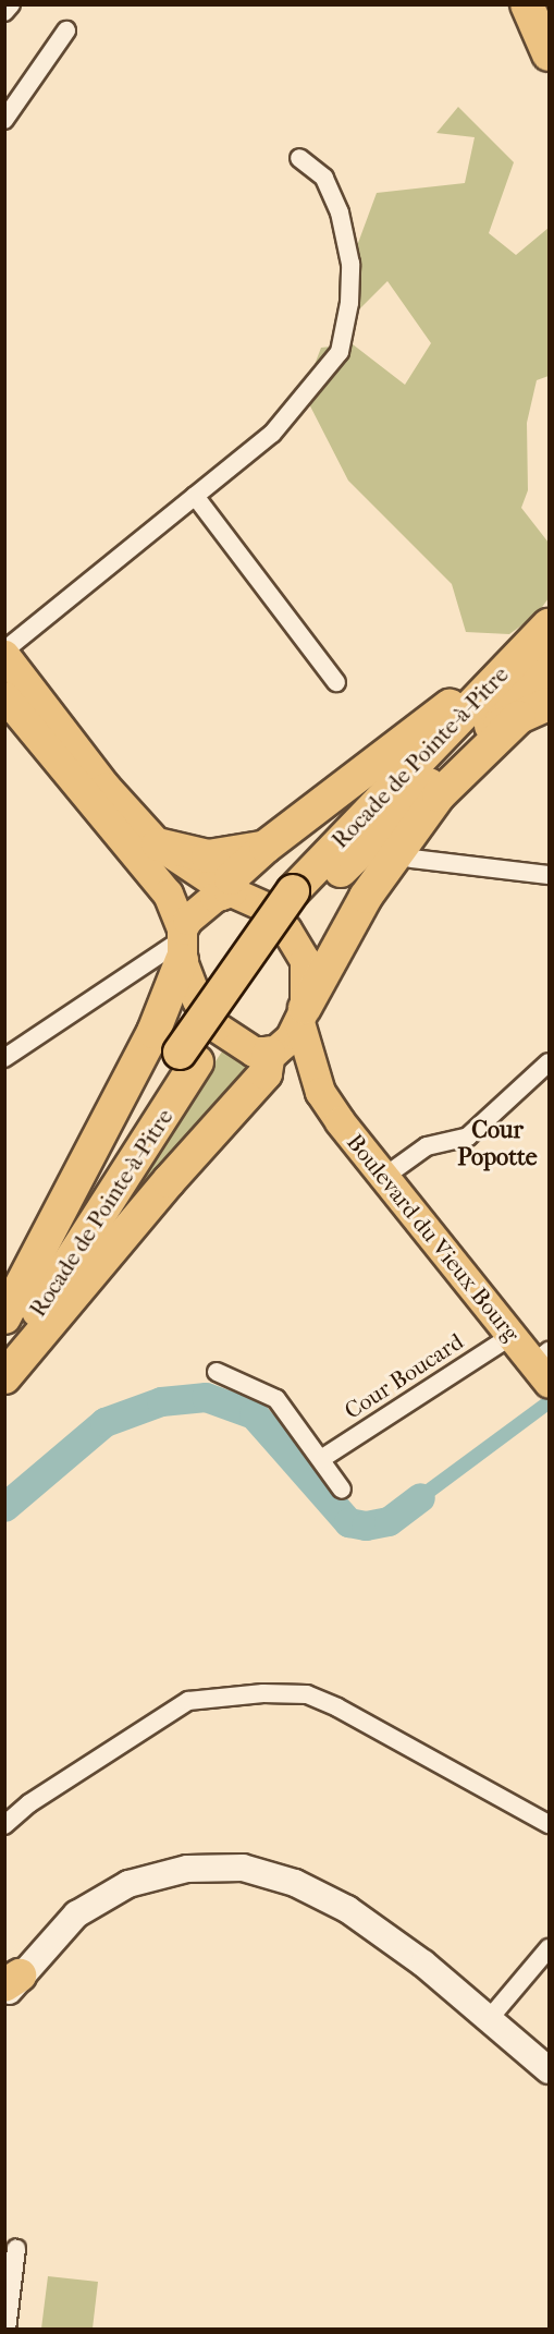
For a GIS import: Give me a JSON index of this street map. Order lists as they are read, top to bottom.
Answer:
{
  "streets": {
    "highway": ["Rocade de Pointe-à-Pitre"],
    "main road": ["Boulevard du Vieux Bourg"],
    "street": ["Cour Boucard"]
  },
  "crossings": [
    ["Boulevard du Vieux Bourg", "Cour Boucard"]
  ],
  "districts": ["Cour Popotte"]
}
